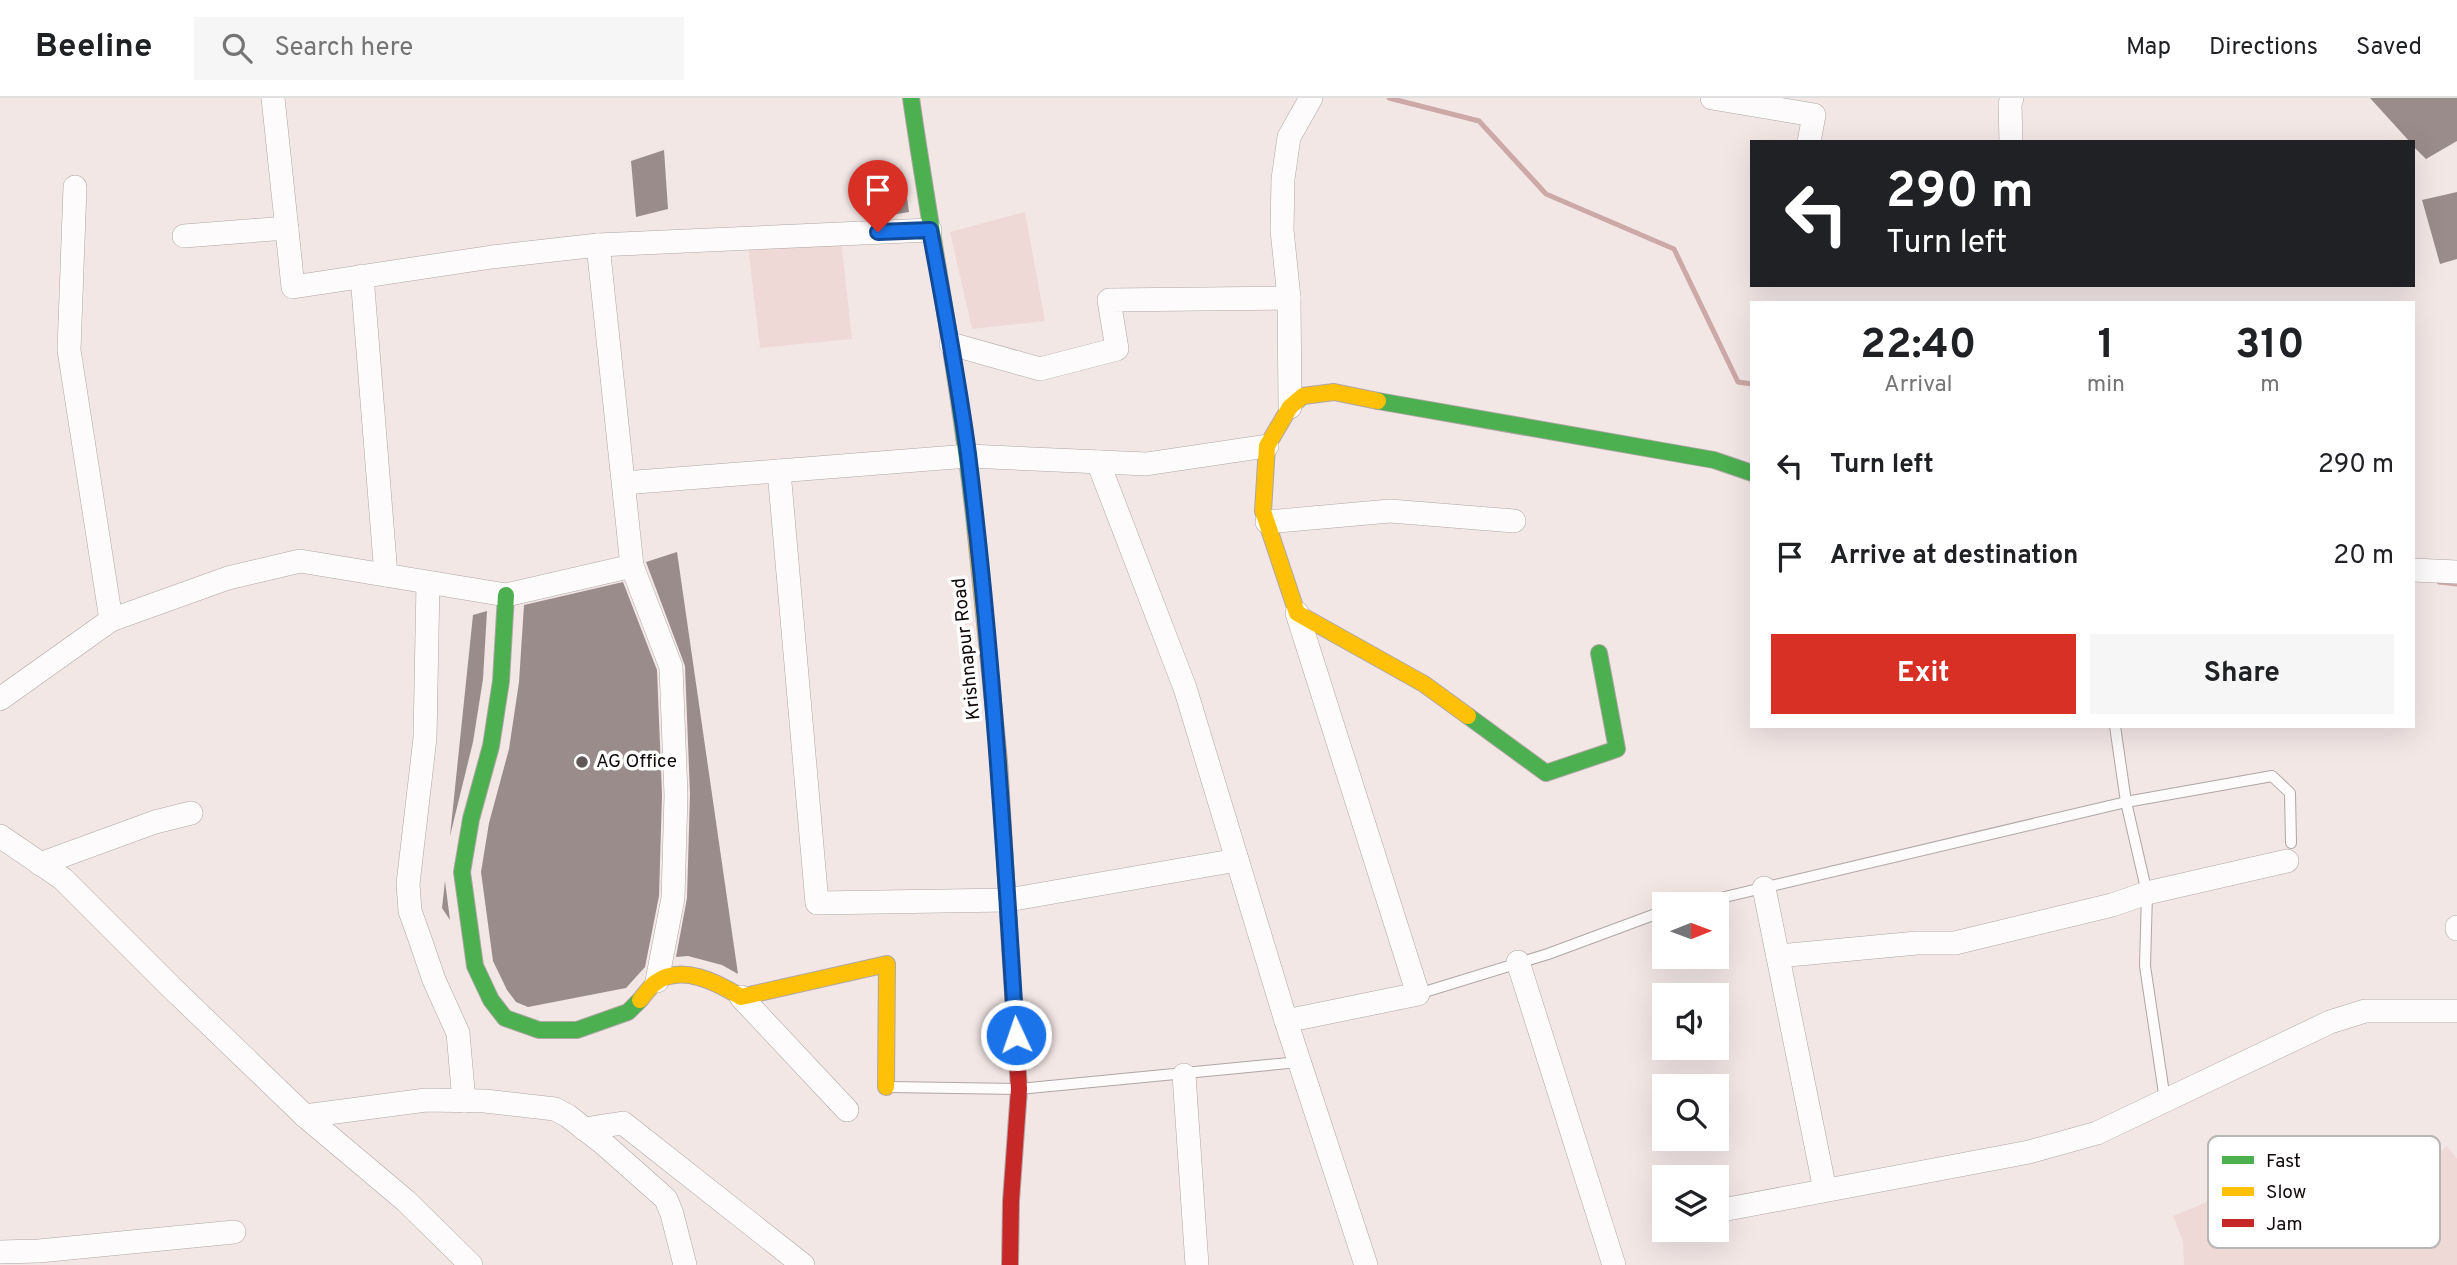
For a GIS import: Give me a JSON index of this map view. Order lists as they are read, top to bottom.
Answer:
{
  "streets": {
    "street": ["Krishnapur Road"]
  },
  "places": ["AG Office"],
  "legend": ["Fast", "Slow", "Jam"],
  "north": "right",
  "page": {
    "header": "Beeline",
    "search": "Search here",
    "nav": ["Map", "Directions", "Saved"],
    "turn": ["290 m", "Turn left"],
    "eta": [
      "22:40",
      "Arrival",
      "1",
      "min",
      "310",
      "m"
    ],
    "list": [
      {
        "name": "Turn left",
        "value": "290 m"
      },
      {
        "name": "Arrive at destination",
        "value": "20 m"
      }
    ],
    "buttons": ["Exit", "Share"]
  }
}
